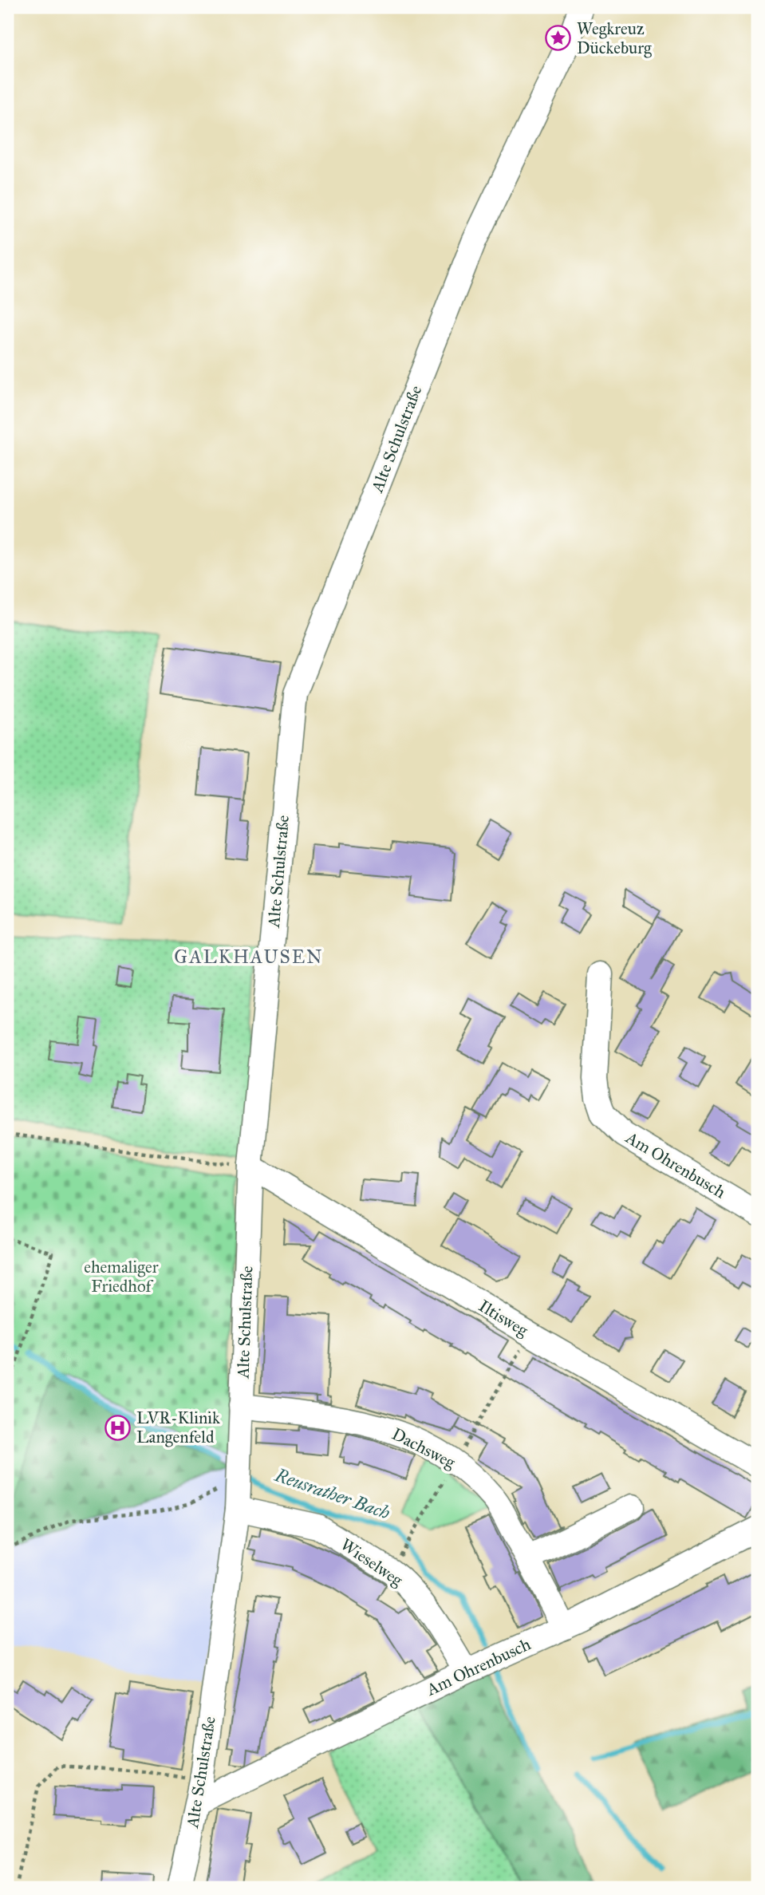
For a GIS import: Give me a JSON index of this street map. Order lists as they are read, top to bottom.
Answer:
{
  "streets": {
    "street": [
      "Alte Schulstraße",
      "Am Ohrenbusch",
      "Iltisweg",
      "Dachsweg",
      "Wieselweg"
    ]
  },
  "crossings": [
    ["Alte Schulstraße", "Am Ohrenbusch"],
    ["Alte Schulstraße", "Iltisweg"],
    ["Alte Schulstraße", "Dachsweg"],
    ["Alte Schulstraße", "Wieselweg"],
    ["Am Ohrenbusch", "Dachsweg"],
    ["Am Ohrenbusch", "Wieselweg"]
  ],
  "districts": ["GALKHAUSEN"],
  "water": ["Reusrather Bach"],
  "parks": ["ehemaliger Friedhof"],
  "places": {
    "place": ["Wegkreuz Dückeburg"],
    "hospital": ["LVR-Klinik Langenfeld"]
  }
}
